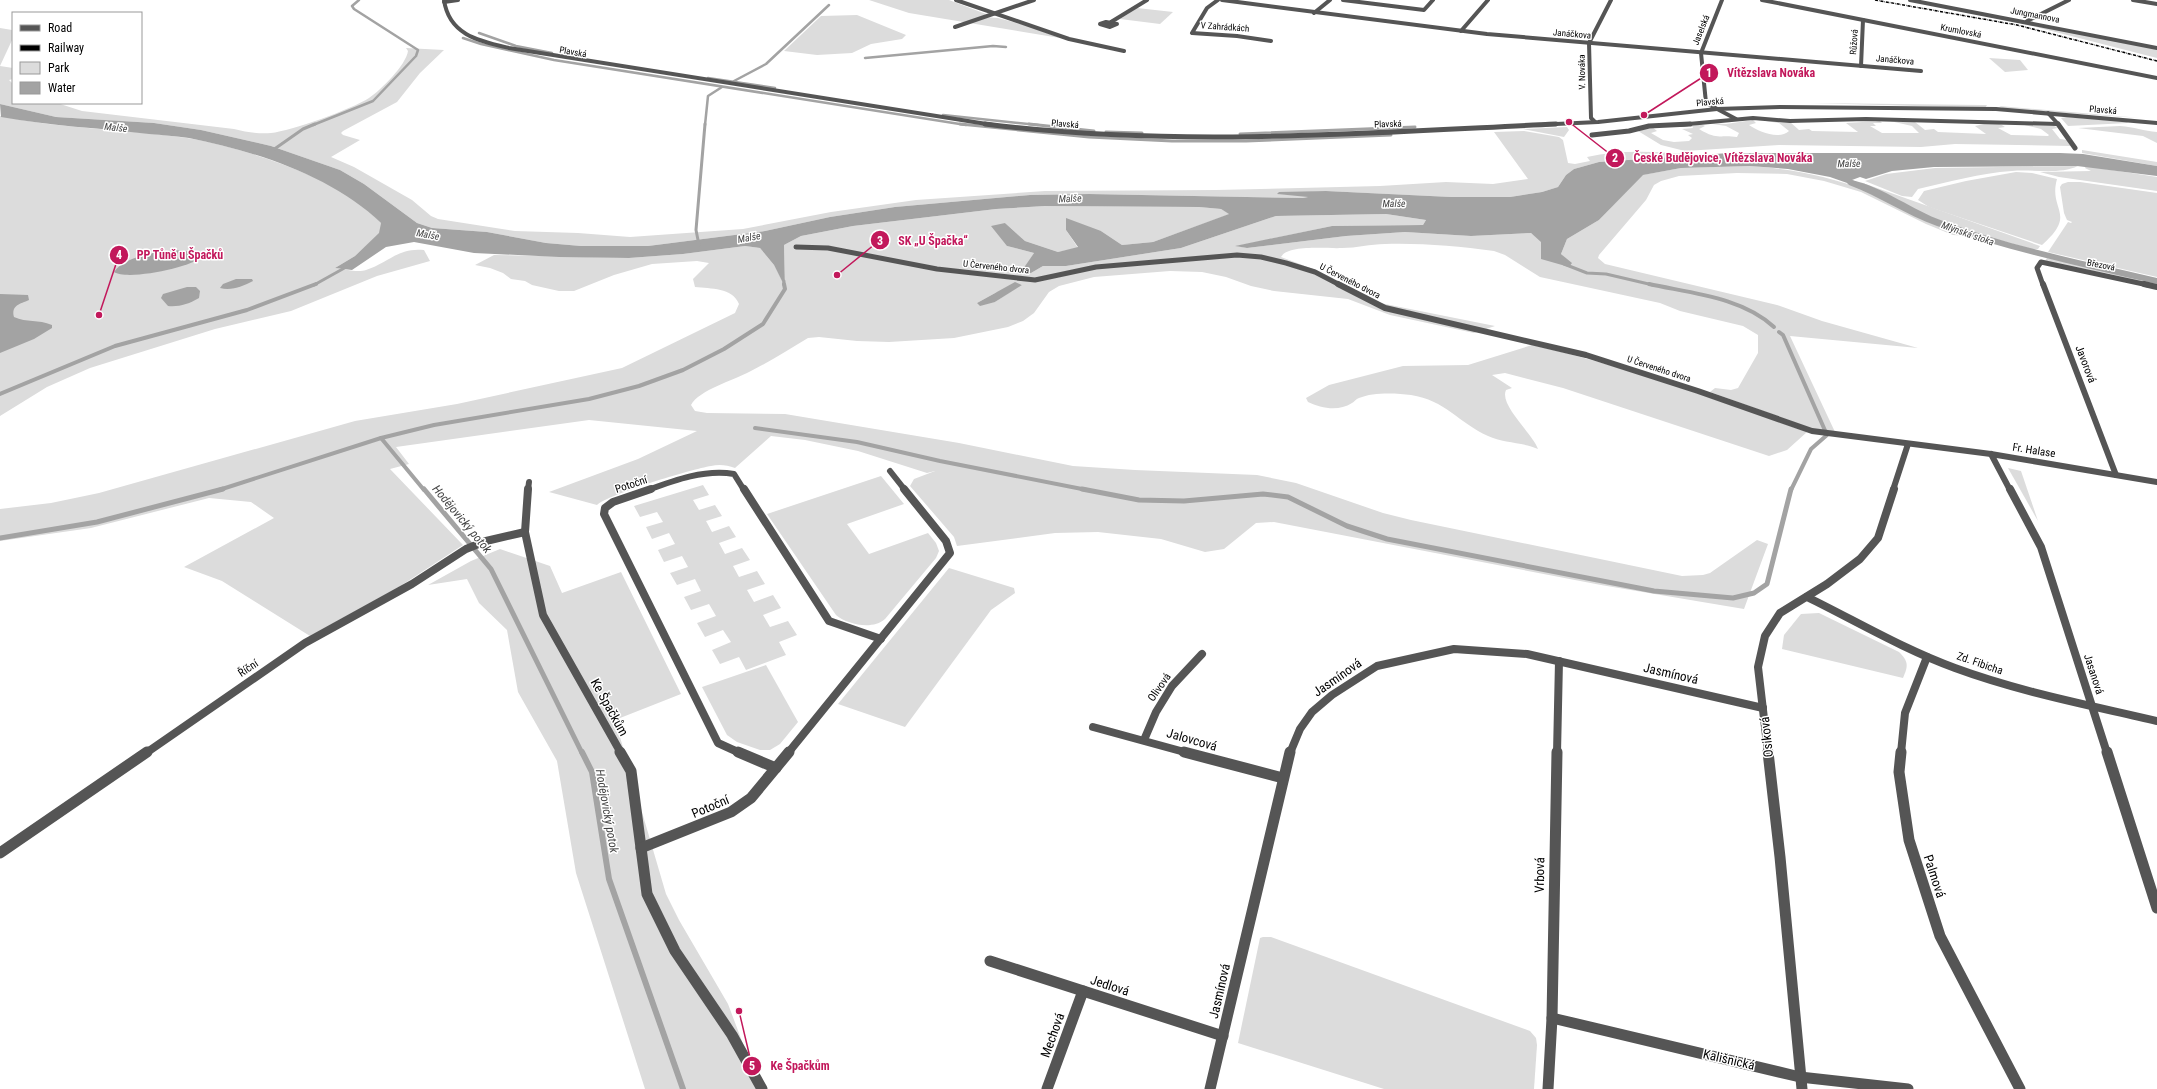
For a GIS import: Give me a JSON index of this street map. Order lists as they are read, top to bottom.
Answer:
{
  "streets": {
    "street": [
      "Jungmannova",
      "V Zahrádkách",
      "Jaselská",
      "Krumlovská",
      "Janáčkova",
      "Růžová",
      "Plavská",
      "V. Nováka",
      "Březová",
      "U Červeného dvora",
      "Javorová",
      "Fr. Halase",
      "Potoční",
      "Zd. Fibicha",
      "Říční",
      "Jasmínová",
      "Jasanová",
      "Olivová",
      "Ke Špačkům",
      "Osiková",
      "Jalovcová",
      "Vrbová",
      "Palmová",
      "Jedlová",
      "Mechová",
      "Kališnická"
    ]
  },
  "crossings": [
    ["Jaselská", "Janáčkova"],
    ["Jaselská", "Plavská"],
    ["Krumlovská", "Růžová"],
    ["Janáčkova", "Růžová"],
    ["Janáčkova", "V. Nováka"],
    ["Plavská", "V. Nováka"],
    ["Březová", "Javorová"],
    ["U Červeného dvora", "Fr. Halase"],
    ["U Červeného dvora", "Osiková"],
    ["Javorová", "Fr. Halase"],
    ["Fr. Halase", "Jasanová"],
    ["Fr. Halase", "Osiková"],
    ["Potoční", "Ke Špačkům"],
    ["Zd. Fibicha", "Jasanová"],
    ["Zd. Fibicha", "Osiková"],
    ["Zd. Fibicha", "Palmová"],
    ["Říční", "Ke Špačkům"],
    ["Jasmínová", "Osiková"],
    ["Jasmínová", "Jalovcová"],
    ["Jasmínová", "Vrbová"],
    ["Jasmínová", "Jedlová"],
    ["Olivová", "Jalovcová"],
    ["Osiková", "Kališnická"],
    ["Vrbová", "Kališnická"],
    ["Jedlová", "Mechová"]
  ],
  "water": ["Malše", "Mlýnská stoka", "Hodějovický potok"],
  "places": [
    "Vítězslava Nováka",
    "České Budějovice, Vítězslava Nováka",
    "SK „U Špačka“",
    "PP Tůně u Špačků",
    "Ke Špačkům"
  ],
  "legend": [
    "Road",
    "Railway",
    "Park",
    "Water"
  ]
}
